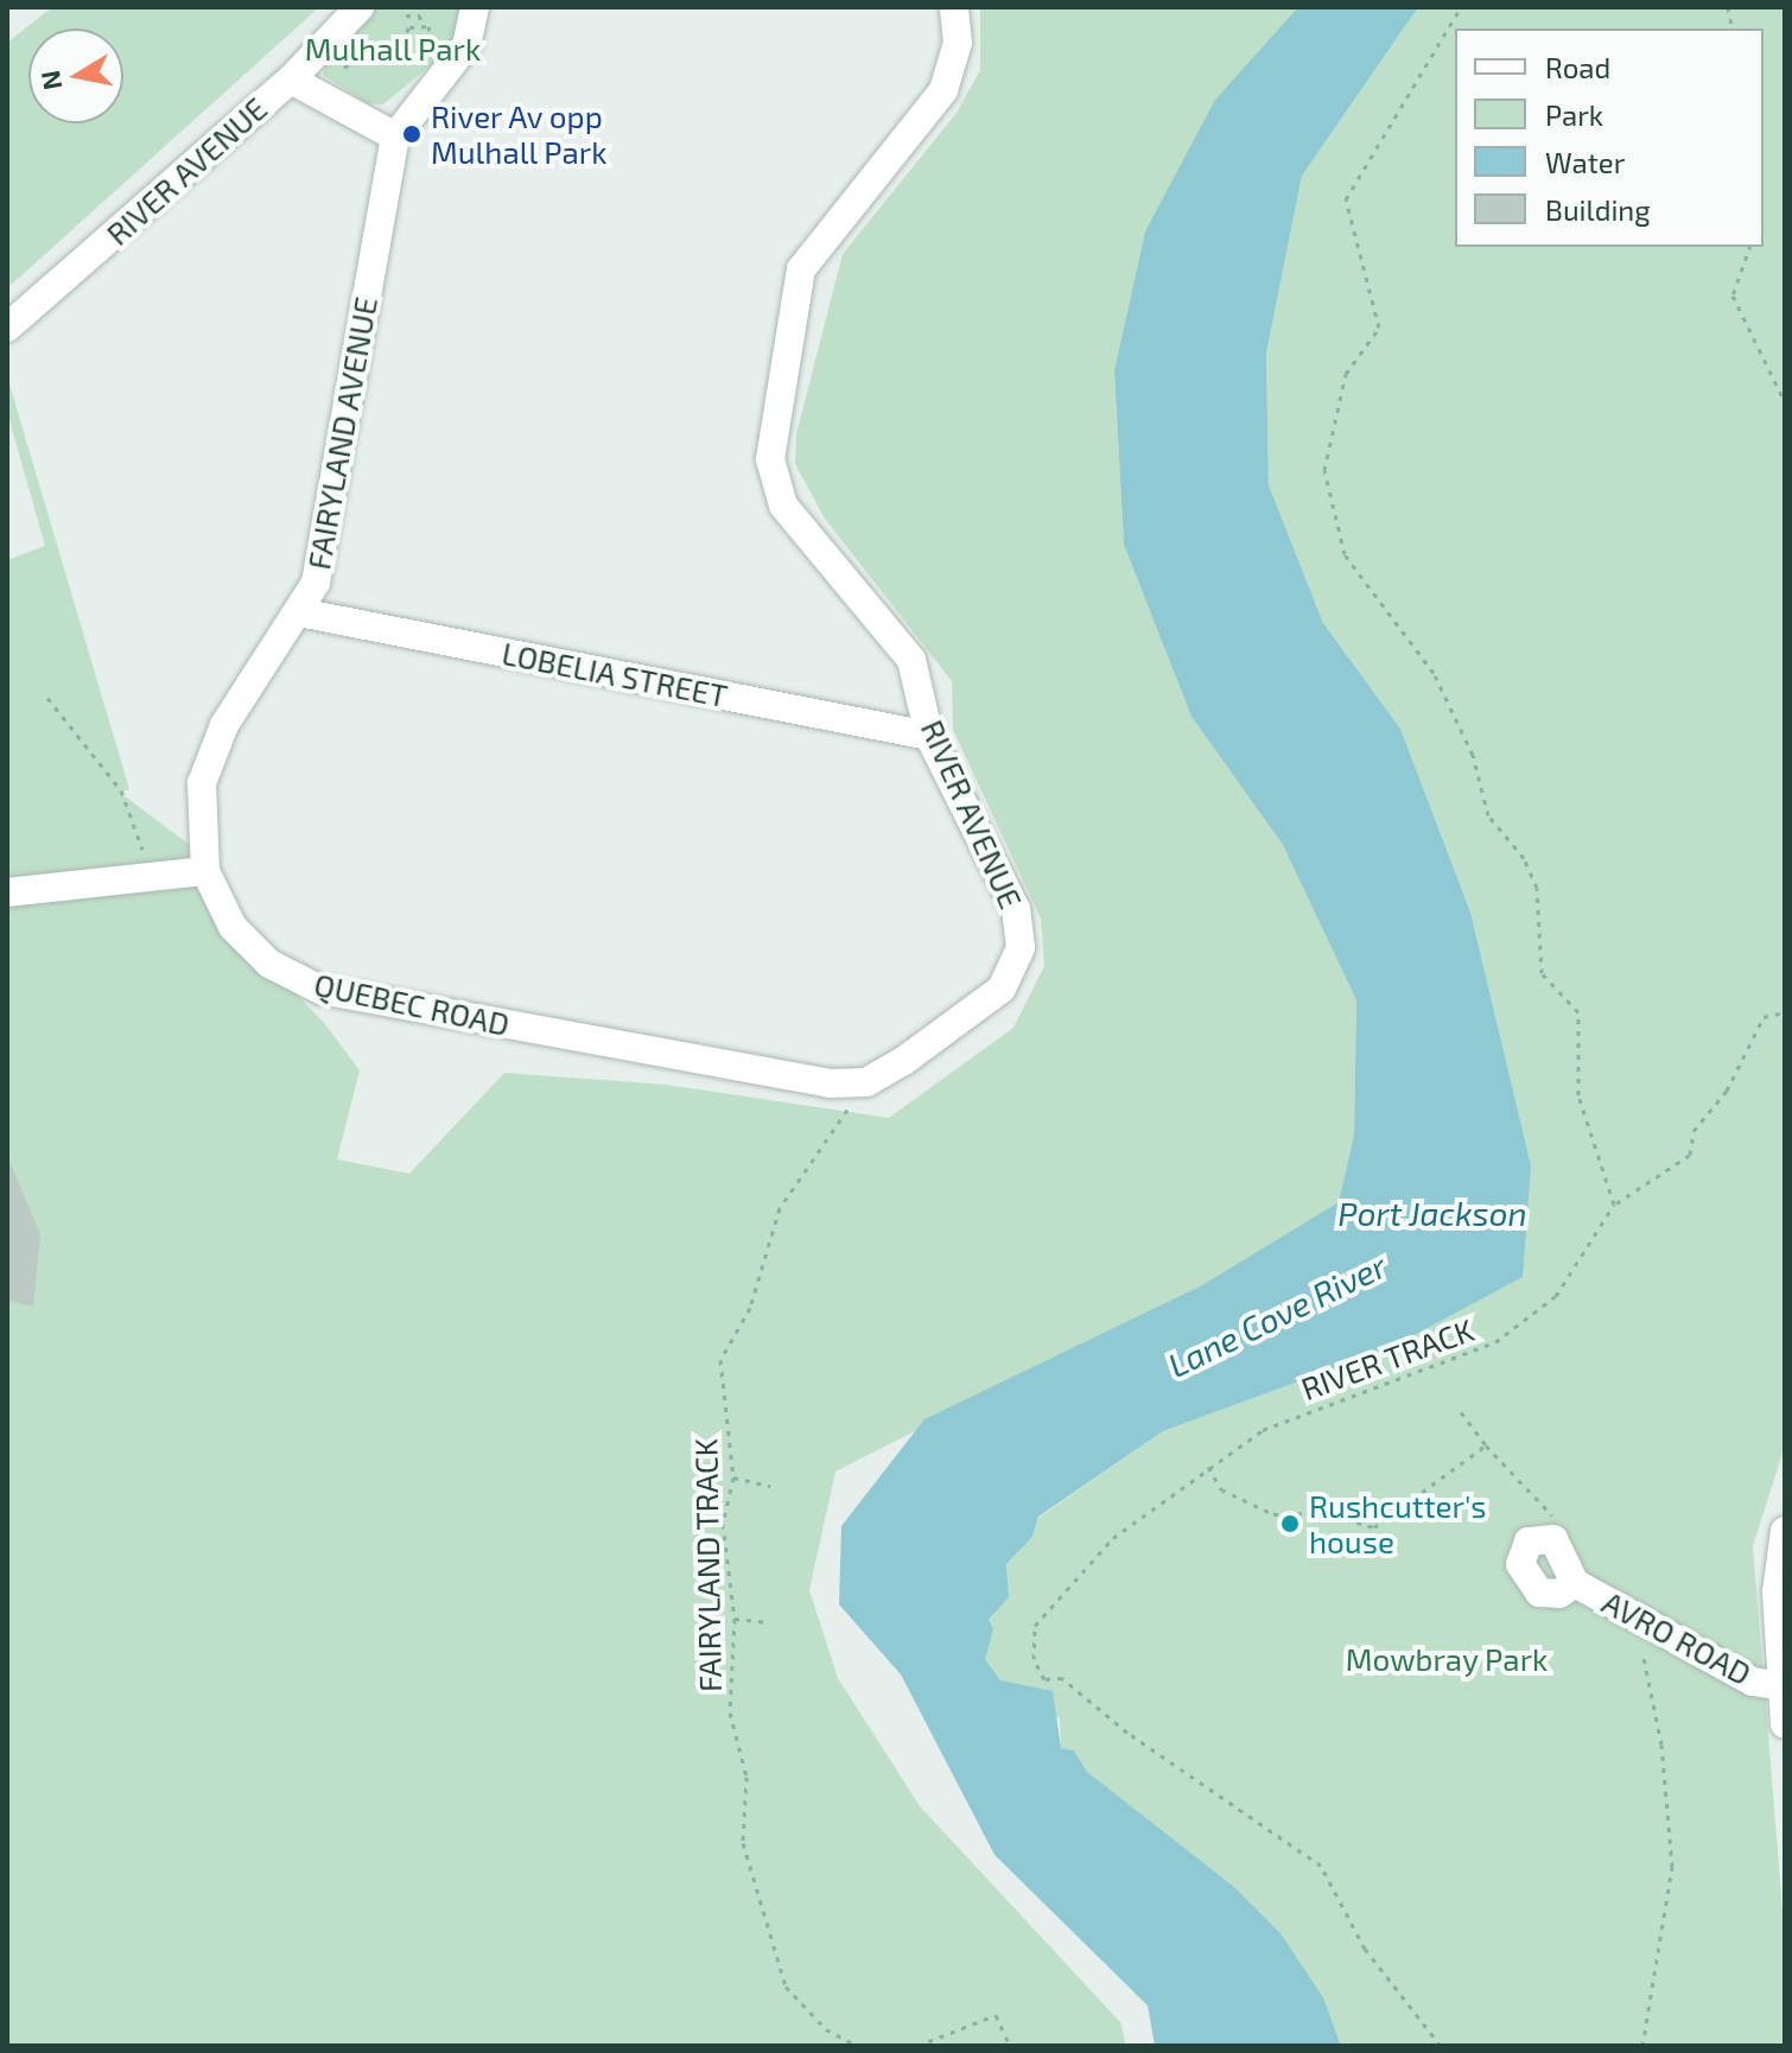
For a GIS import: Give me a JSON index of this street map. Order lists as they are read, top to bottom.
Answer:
{
  "streets": {
    "street": [
      "RIVER AVENUE",
      "FAIRYLAND AVENUE",
      "LOBELIA STREET",
      "QUEBEC ROAD",
      "AVRO ROAD"
    ],
    "path": ["RIVER TRACK", "FAIRYLAND TRACK"]
  },
  "crossings": [
    ["RIVER AVENUE", "LOBELIA STREET"],
    ["RIVER AVENUE", "QUEBEC ROAD"],
    ["RIVER AVENUE", "FAIRYLAND TRACK"],
    ["FAIRYLAND AVENUE", "LOBELIA STREET"],
    ["FAIRYLAND AVENUE", "QUEBEC ROAD"],
    ["QUEBEC ROAD", "FAIRYLAND TRACK"]
  ],
  "water": ["Port Jackson", "Lane Cove River"],
  "parks": ["Mulhall Park", "Mowbray Park"],
  "places": ["River Av opp Mulhall Park", "Rushcutter's house"],
  "legend": [
    "Road",
    "Park",
    "Water",
    "Building"
  ],
  "north": "left"
}
